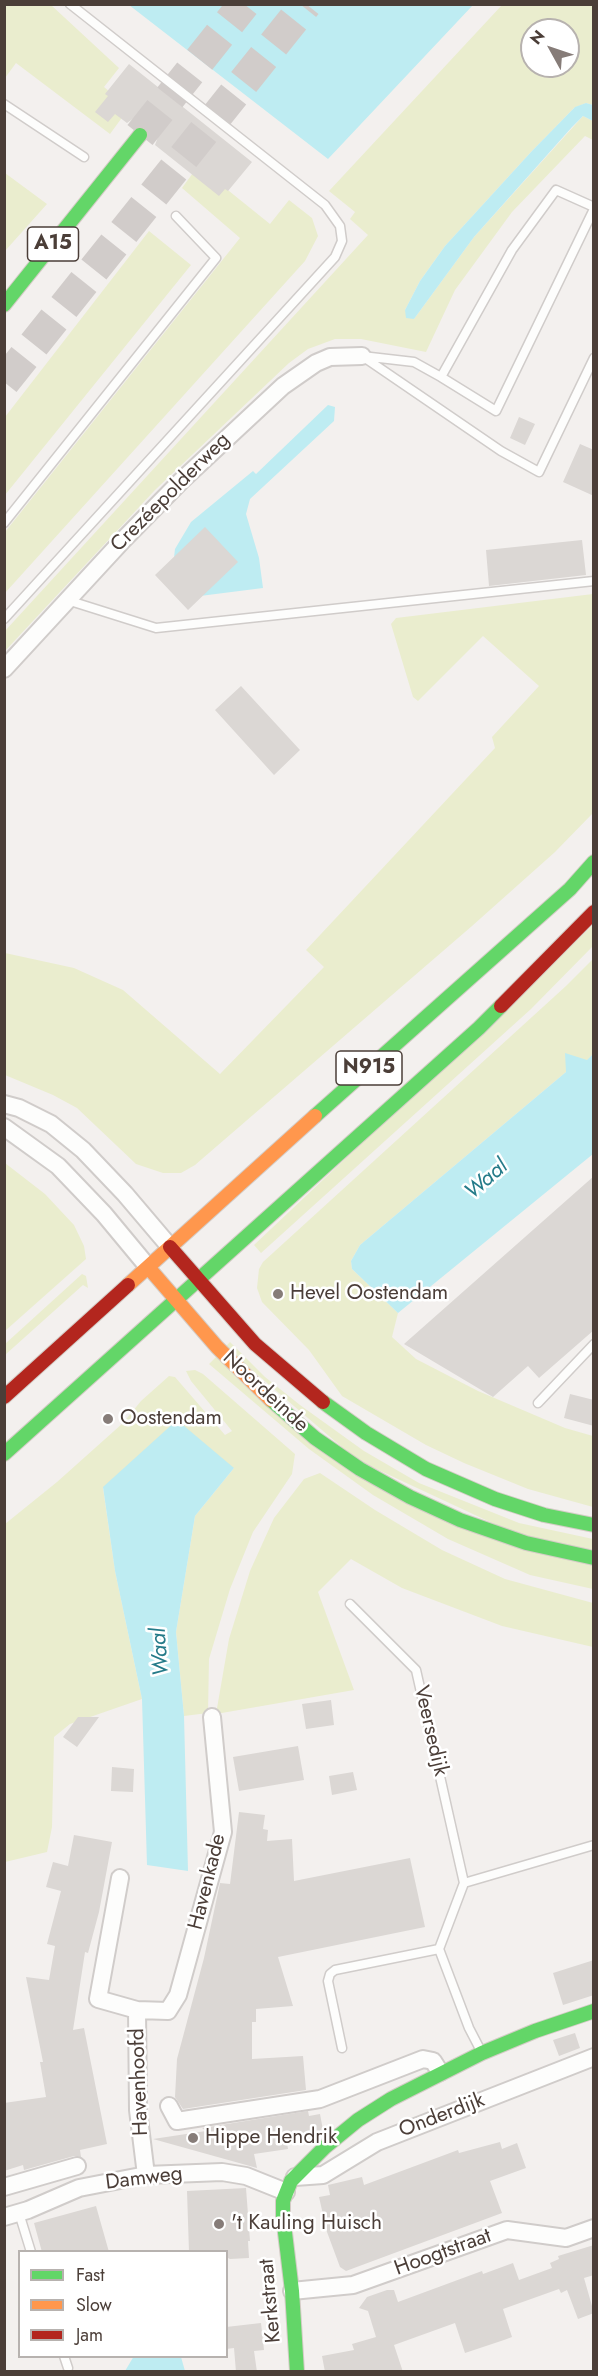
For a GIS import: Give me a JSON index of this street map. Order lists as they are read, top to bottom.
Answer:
{
  "streets": {
    "main road": [
      "A15",
      "N915",
      "Noordeinde",
      "Kerkstraat"
    ],
    "street": [
      "Crezéepolderweg",
      "Havenkade",
      "Havenhoofd",
      "Onderdijk",
      "Damweg",
      "Hoogtstraat"
    ],
    "lane": ["Veersedijk"]
  },
  "crossings": [
    ["N915", "Noordeinde"],
    ["Havenkade", "Havenhoofd"],
    ["Havenhoofd", "Damweg"],
    ["Damweg", "Kerkstraat"],
    ["Hoogtstraat", "Kerkstraat"]
  ],
  "water": ["Waal"],
  "places": [
    "Hevel Oostendam",
    "Oostendam",
    "Hippe Hendrik",
    "'t Kauling Huisch"
  ],
  "legend": ["Fast", "Slow", "Jam"],
  "north": "top left"
}
